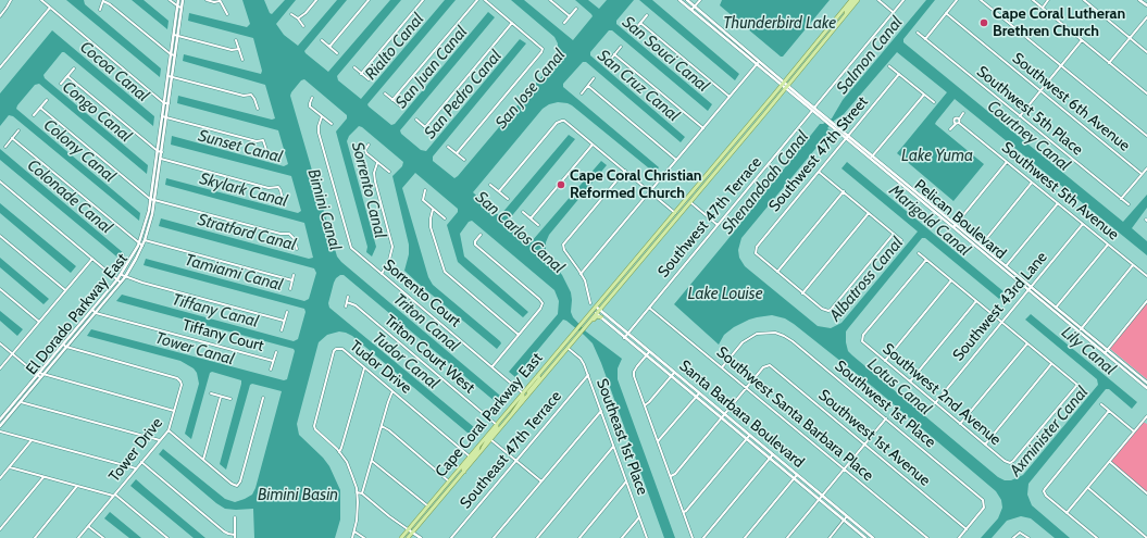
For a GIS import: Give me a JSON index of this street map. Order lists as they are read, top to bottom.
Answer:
{
  "streets": {
    "main road": ["Cape Coral Parkway East"],
    "street": [
      "Southwest 6th Avenue",
      "Southwest 5th Place",
      "Southwest 47th Street",
      "Southwest 5th Avenue",
      "Southwest 47th Terrace",
      "Pelican Boulevard",
      "Sorrento Court",
      "Southwest 43rd Lane",
      "El Dorado Parkway East",
      "Tiffany Court",
      "Triton Court West",
      "Tudor Drive",
      "Southwest 2nd Avenue",
      "Southwest 1st Place",
      "Santa Barbara Boulevard",
      "Southwest Santa Barbara Place",
      "Southeast 1st Place",
      "Southwest 1st Avenue",
      "Tower Drive",
      "Southeast 47th Terrace"
    ]
  },
  "crossings": [
    ["Southwest 47th Street", "Pelican Boulevard"],
    ["Southwest 5th Avenue", "Southwest 43rd Lane"],
    ["Southwest 47th Terrace", "Pelican Boulevard"],
    ["Southwest 47th Terrace", "Santa Barbara Boulevard"],
    ["Southwest 47th Terrace", "Southwest Santa Barbara Place"],
    ["Pelican Boulevard", "Southwest 43rd Lane"],
    ["Sorrento Court", "Cape Coral Parkway East"],
    ["Southwest 43rd Lane", "Southwest 2nd Avenue"],
    ["El Dorado Parkway East", "Tiffany Court"],
    ["El Dorado Parkway East", "Tower Drive"],
    ["Triton Court West", "Cape Coral Parkway East"],
    ["Tudor Drive", "Cape Coral Parkway East"],
    ["Southwest 1st Place", "Southwest Santa Barbara Place"],
    ["Southwest 1st Place", "Southwest 1st Avenue"],
    ["Santa Barbara Boulevard", "Cape Coral Parkway East"],
    ["Southwest Santa Barbara Place", "Southwest 1st Avenue"],
    ["Cape Coral Parkway East", "Southeast 1st Place"],
    ["Southeast 1st Place", "Southeast 47th Terrace"]
  ],
  "water": [
    "Thunderbird Lake",
    "Rialto Canal",
    "San Souci Canal",
    "Salmon Canal",
    "San Juan Canal",
    "Cocoa Canal",
    "San Cruz Canal",
    "San Jose Canal",
    "San Pedro Canal",
    "Congo Canal",
    "Courtney Canal",
    "Sunset Canal",
    "Colony Canal",
    "Lake Yuma",
    "Shenandoah Canal",
    "Skylark Canal",
    "Sorrento Canal",
    "Colonade Canal",
    "Bimini Canal",
    "Marigold Canal",
    "Stratford Canal",
    "San Carlos Canal",
    "Tamiami Canal",
    "Albatross Canal",
    "Lake Louise",
    "Tiffany Canal",
    "Triton Canal",
    "Tower Canal",
    "Lily Canal",
    "Tudor Canal",
    "Lotus Canal",
    "Axminister Canal",
    "Bimini Basin"
  ],
  "places": ["Cape Coral Lutheran Brethren Church", "Cape Coral Christian Reformed Church"]
}
